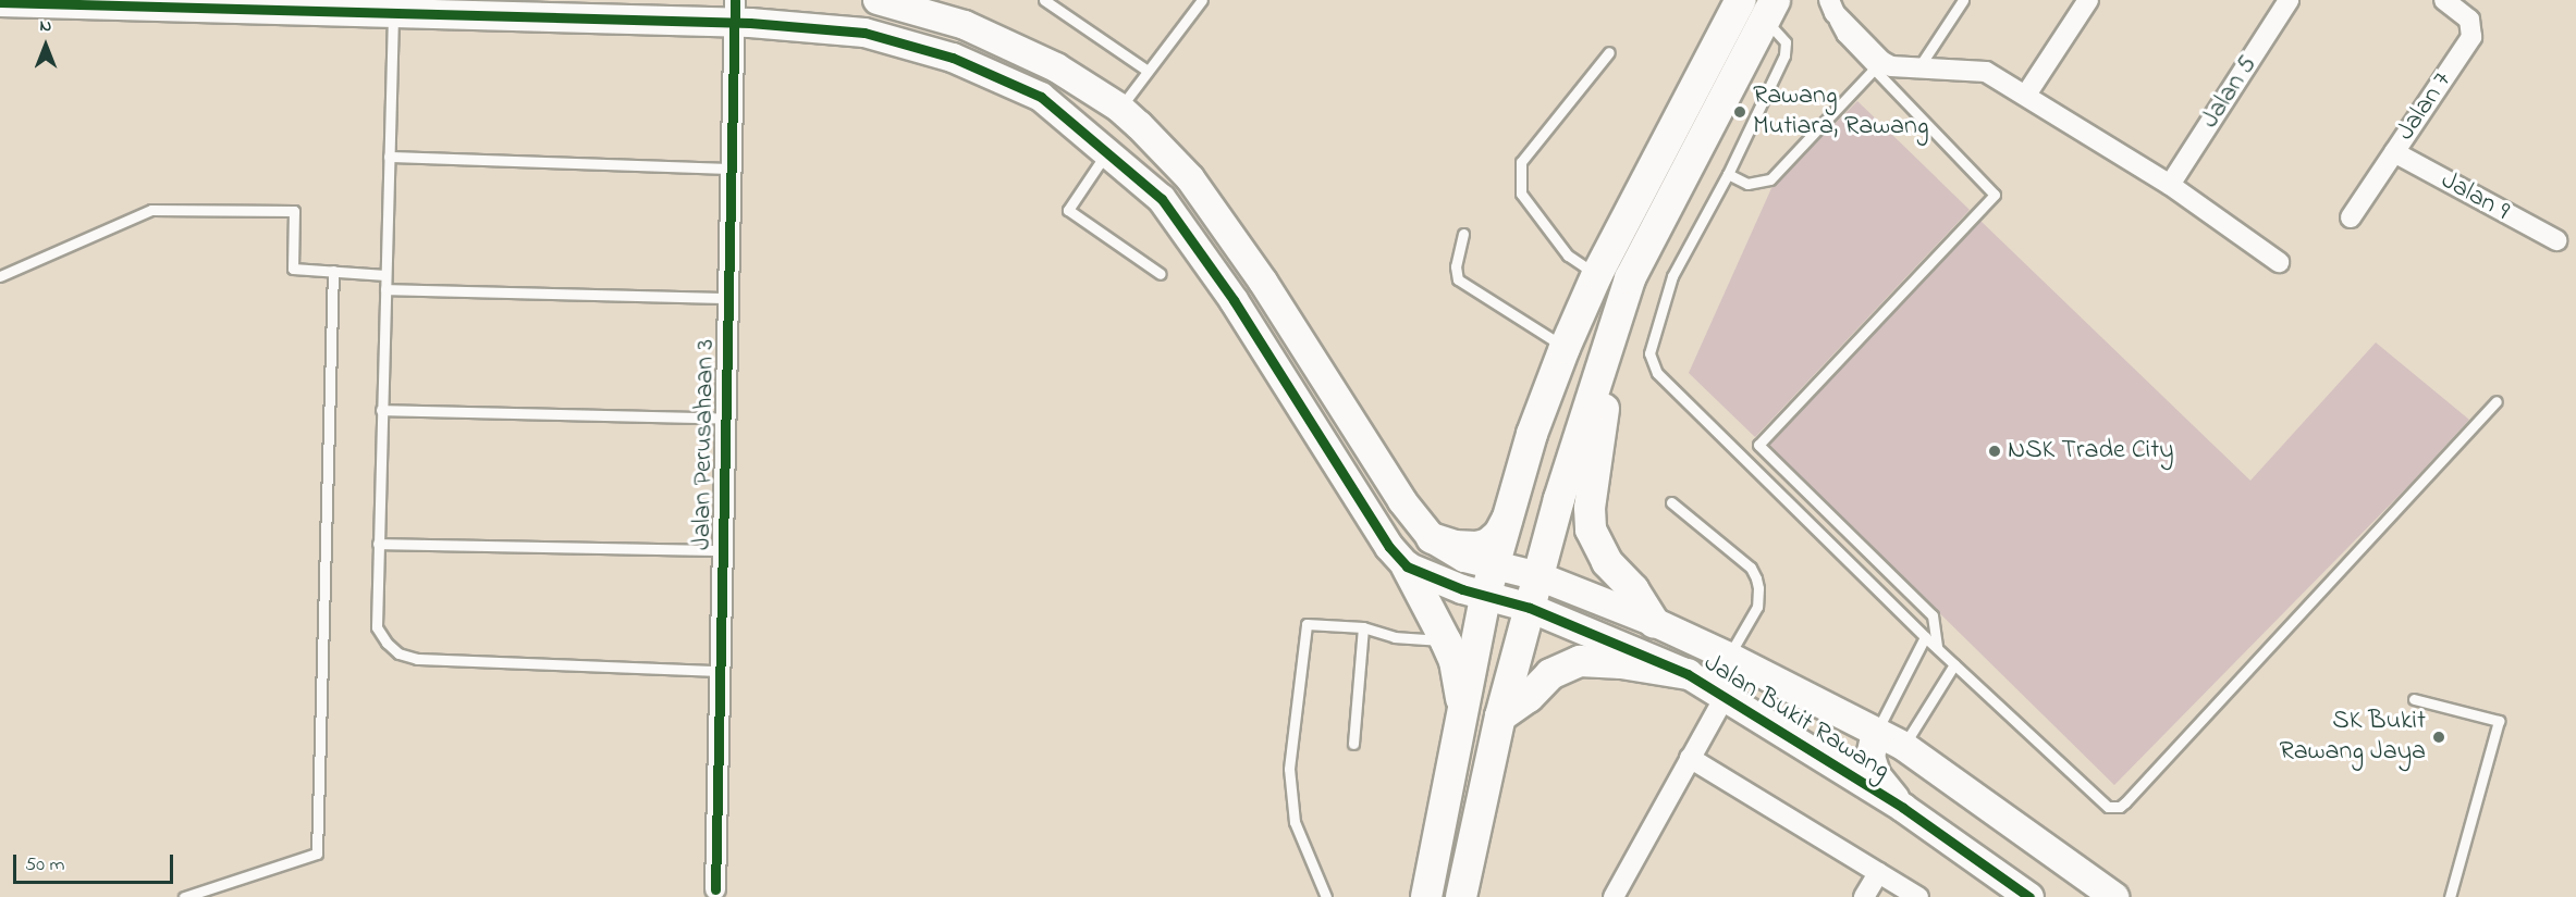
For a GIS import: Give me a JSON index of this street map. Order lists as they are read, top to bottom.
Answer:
{
  "streets": {
    "street": [
      "Jalan 5",
      "Jalan 7",
      "Jalan 9",
      "Jalan Perusahaan 3",
      "Jalan Bukit Rawang"
    ]
  },
  "crossings": [
    ["Jalan 7", "Jalan 9"]
  ],
  "places": ["Rawang Mutiara, Rawang", "NSK Trade City", "SK Bukit Rawang Jaya"],
  "scale_bar": "50 m",
  "north": "top"
}
